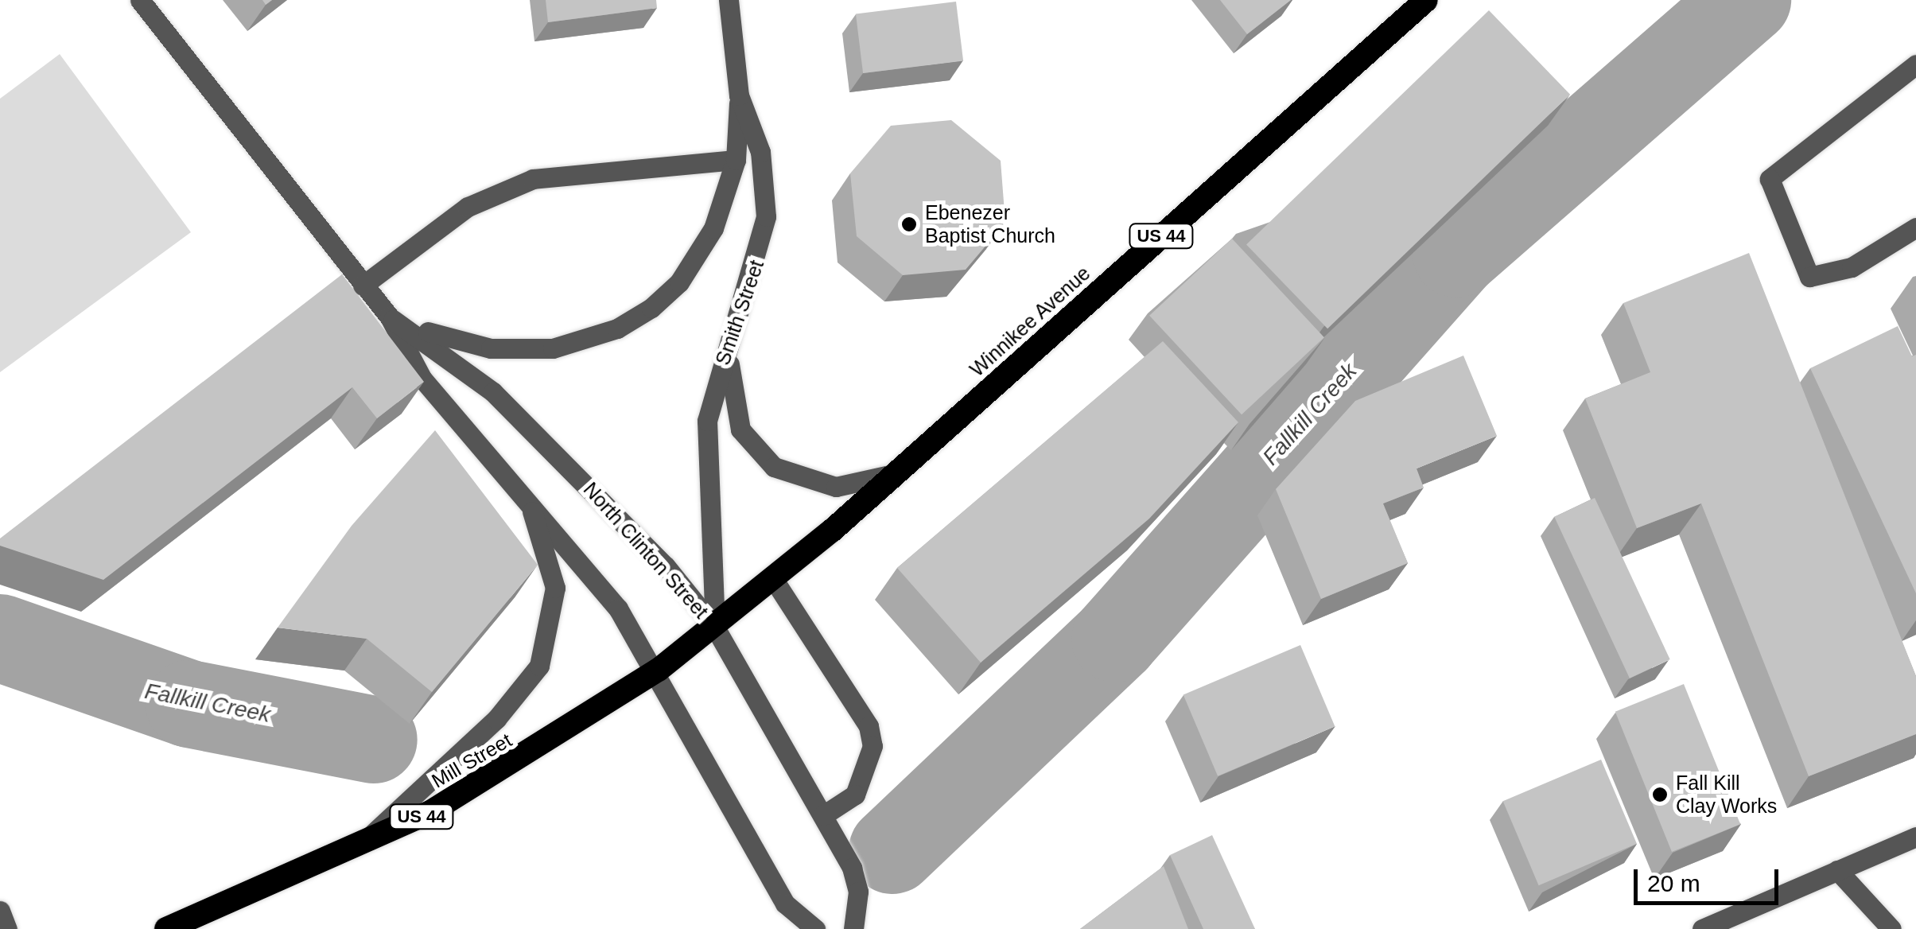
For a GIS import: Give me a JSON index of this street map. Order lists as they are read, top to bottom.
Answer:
{
  "streets": {
    "highway": ["US 44", "Winnikee Avenue", "Mill Street"],
    "street": ["Smith Street", "North Clinton Street"]
  },
  "crossings": [
    ["Smith Street", "Winnikee Avenue"],
    ["Smith Street", "North Clinton Street"],
    ["Winnikee Avenue", "North Clinton Street"],
    ["Winnikee Avenue", "Mill Street"],
    ["North Clinton Street", "Mill Street"]
  ],
  "water": ["Fallkill Creek"],
  "places": ["Ebenezer Baptist Church", "Fall Kill Clay Works"],
  "scale_bar": "20 m"
}
